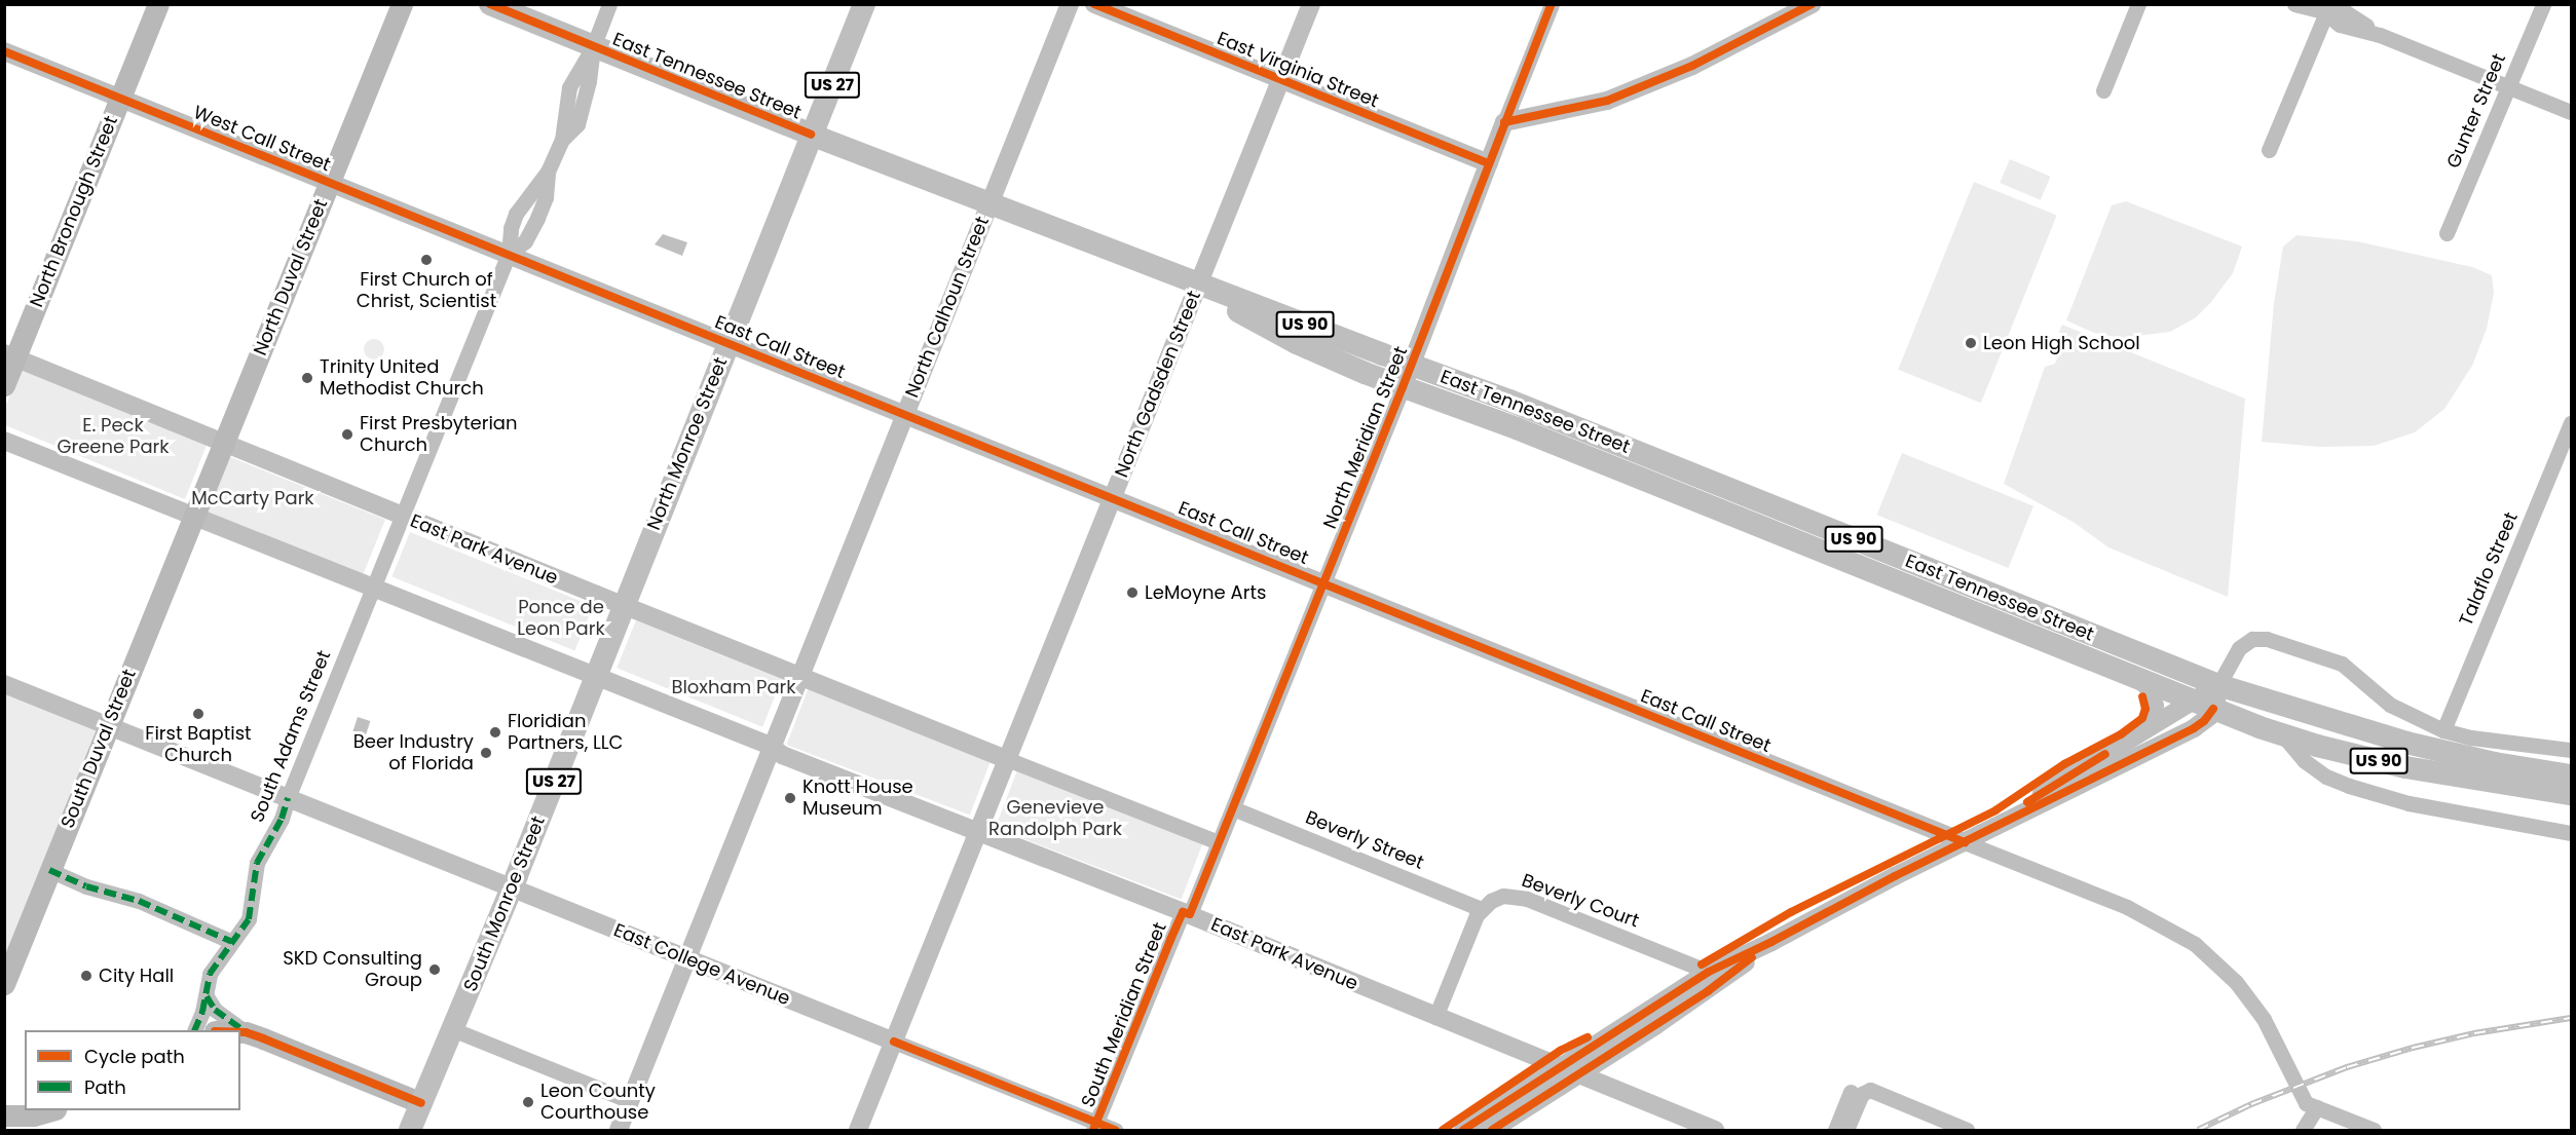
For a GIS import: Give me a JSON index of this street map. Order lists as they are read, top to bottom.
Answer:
{
  "streets": {
    "main road": [
      "East Tennessee Street",
      "US 27",
      "North Bronough Street",
      "North Duval Street",
      "US 90",
      "North Monroe Street",
      "South Duval Street",
      "South Monroe Street"
    ],
    "street": [
      "East Virginia Street",
      "Gunter Street",
      "West Call Street",
      "North Calhoun Street",
      "East Call Street",
      "North Gadsden Street",
      "North Meridian Street",
      "East Park Avenue",
      "Talaflo Street",
      "South Adams Street",
      "Beverly Street",
      "Beverly Court",
      "East College Avenue",
      "South Meridian Street"
    ]
  },
  "crossings": [
    ["East Virginia Street", "North Gadsden Street"],
    ["East Virginia Street", "North Meridian Street"],
    ["East Tennessee Street", "North Calhoun Street"],
    ["East Tennessee Street", "US 90"],
    ["East Tennessee Street", "North Gadsden Street"],
    ["East Tennessee Street", "North Meridian Street"],
    ["East Tennessee Street", "North Monroe Street"],
    ["West Call Street", "North Bronough Street"],
    ["West Call Street", "North Duval Street"],
    ["West Call Street", "East Call Street"],
    ["West Call Street", "South Adams Street"],
    ["North Bronough Street", "East Park Avenue"],
    ["North Duval Street", "East Park Avenue"],
    ["North Duval Street", "South Duval Street"],
    ["North Calhoun Street", "East Call Street"],
    ["North Calhoun Street", "East Park Avenue"],
    ["North Calhoun Street", "East College Avenue"],
    ["East Call Street", "North Gadsden Street"],
    ["East Call Street", "North Meridian Street"],
    ["East Call Street", "North Monroe Street"],
    ["East Call Street", "South Adams Street"],
    ["North Gadsden Street", "East Park Avenue"],
    ["North Gadsden Street", "East College Avenue"],
    ["North Meridian Street", "East Park Avenue"],
    ["North Meridian Street", "Beverly Street"],
    ["North Meridian Street", "South Meridian Street"],
    ["North Monroe Street", "East Park Avenue"],
    ["North Monroe Street", "South Monroe Street"],
    ["East Park Avenue", "South Adams Street"],
    ["East Park Avenue", "South Duval Street"],
    ["East Park Avenue", "South Monroe Street"],
    ["East Park Avenue", "South Meridian Street"],
    ["South Adams Street", "East College Avenue"],
    ["South Duval Street", "East College Avenue"],
    ["Beverly Street", "Beverly Court"],
    ["South Monroe Street", "East College Avenue"],
    ["East College Avenue", "South Meridian Street"]
  ],
  "parks": [
    "E. Peck Greene Park",
    "McCarty Park",
    "Ponce de Leon Park",
    "Bloxham Park",
    "Genevieve Randolph Park"
  ],
  "places": [
    "First Church of Christ, Scientist",
    "Leon High School",
    "Trinity United Methodist Church",
    "First Presbyterian Church",
    "LeMoyne Arts",
    "First Baptist Church",
    "Floridian Partners, LLC",
    "Beer Industry of Florida",
    "Knott House Museum",
    "SKD Consulting Group",
    "City Hall",
    "Leon County Courthouse"
  ],
  "legend": ["Cycle path", "Path"]
}
